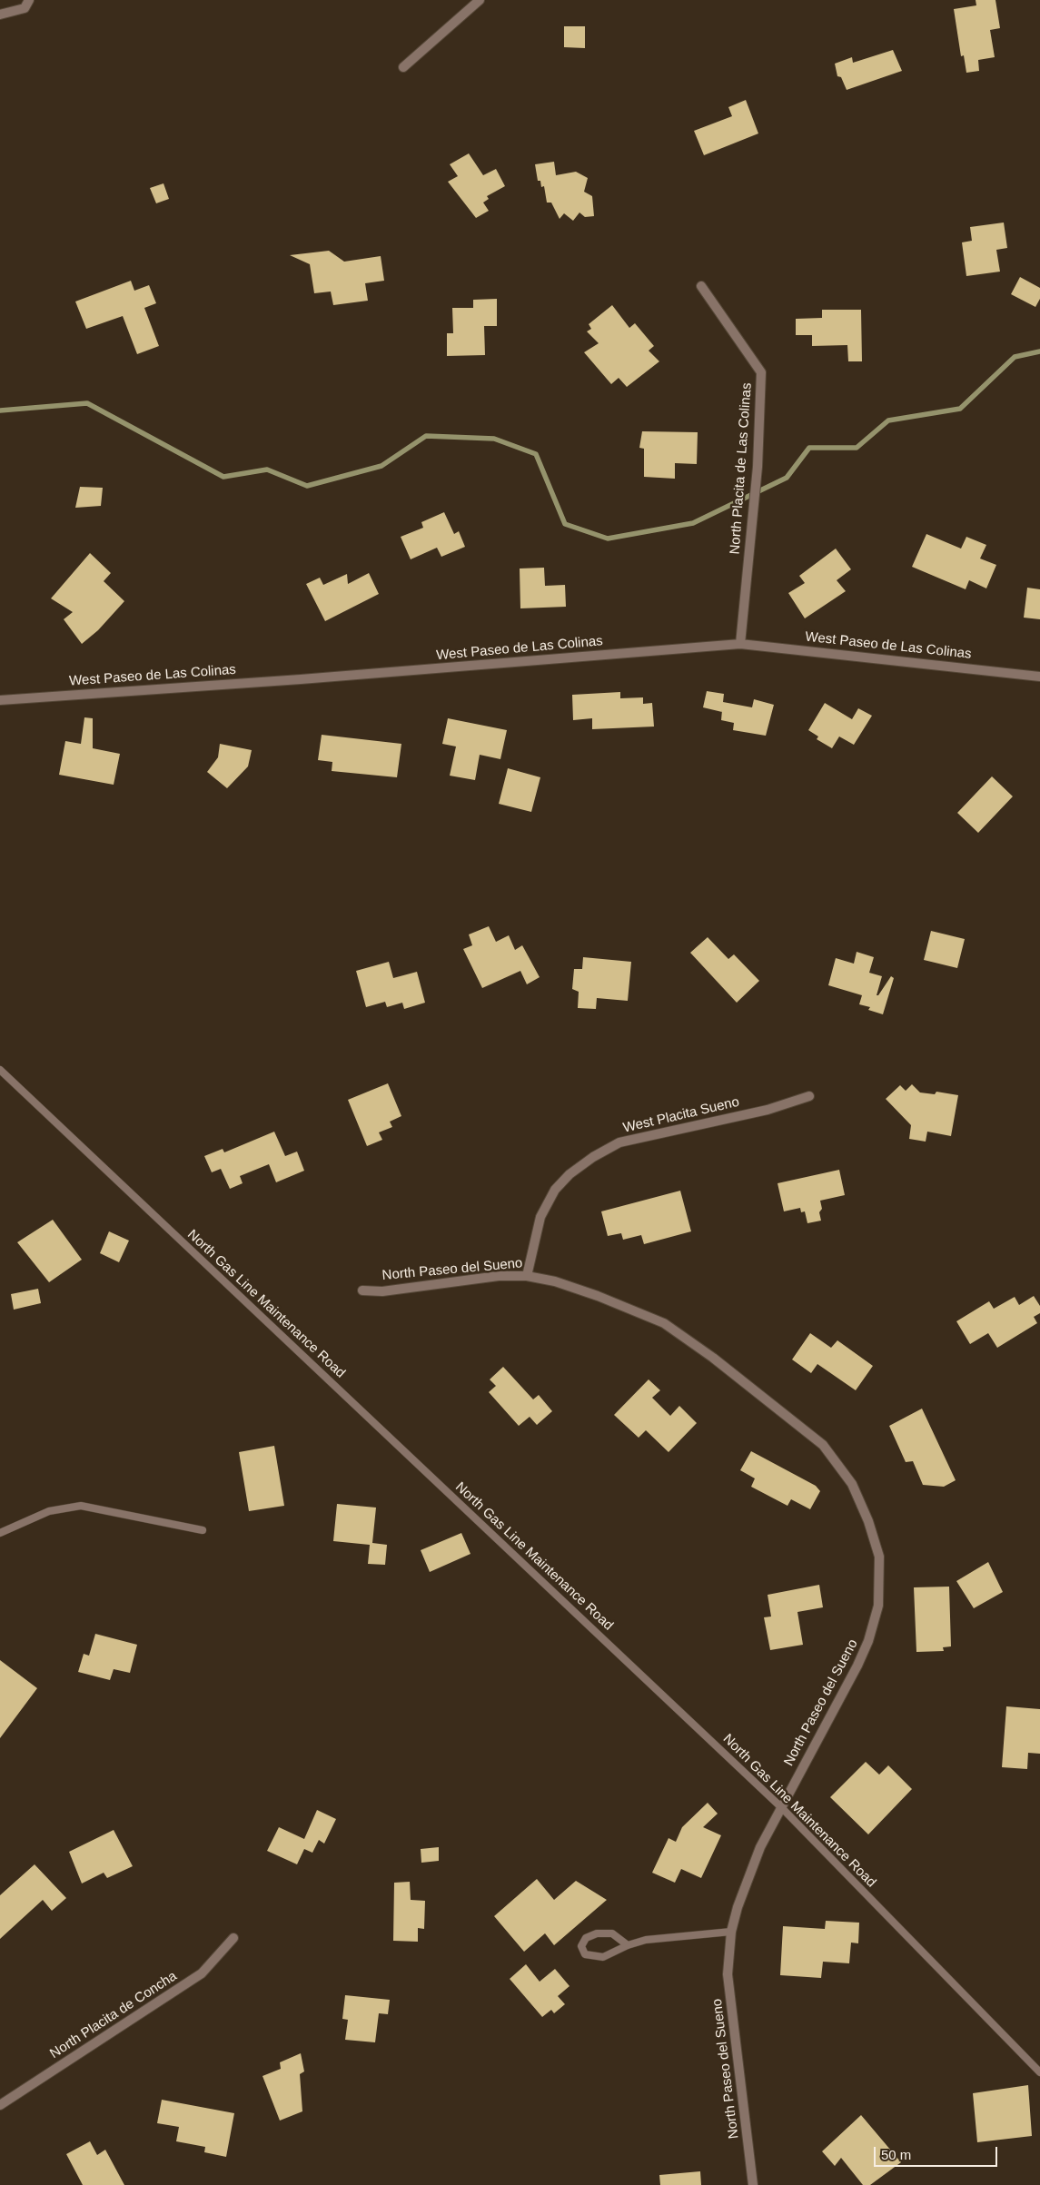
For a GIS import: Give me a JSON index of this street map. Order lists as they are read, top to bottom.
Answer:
{
  "streets": {
    "street": [
      "North Placita de Las Colinas",
      "West Paseo de Las Colinas",
      "West Placita Sueno",
      "North Paseo del Sueno",
      "North Placita de Concha"
    ],
    "lane": ["North Gas Line Maintenance Road"]
  },
  "crossings": [
    ["North Placita de Las Colinas", "West Paseo de Las Colinas"],
    ["West Placita Sueno", "North Paseo del Sueno"],
    ["North Paseo del Sueno", "North Gas Line Maintenance Road"]
  ],
  "scale_bar": "50 m"
}
